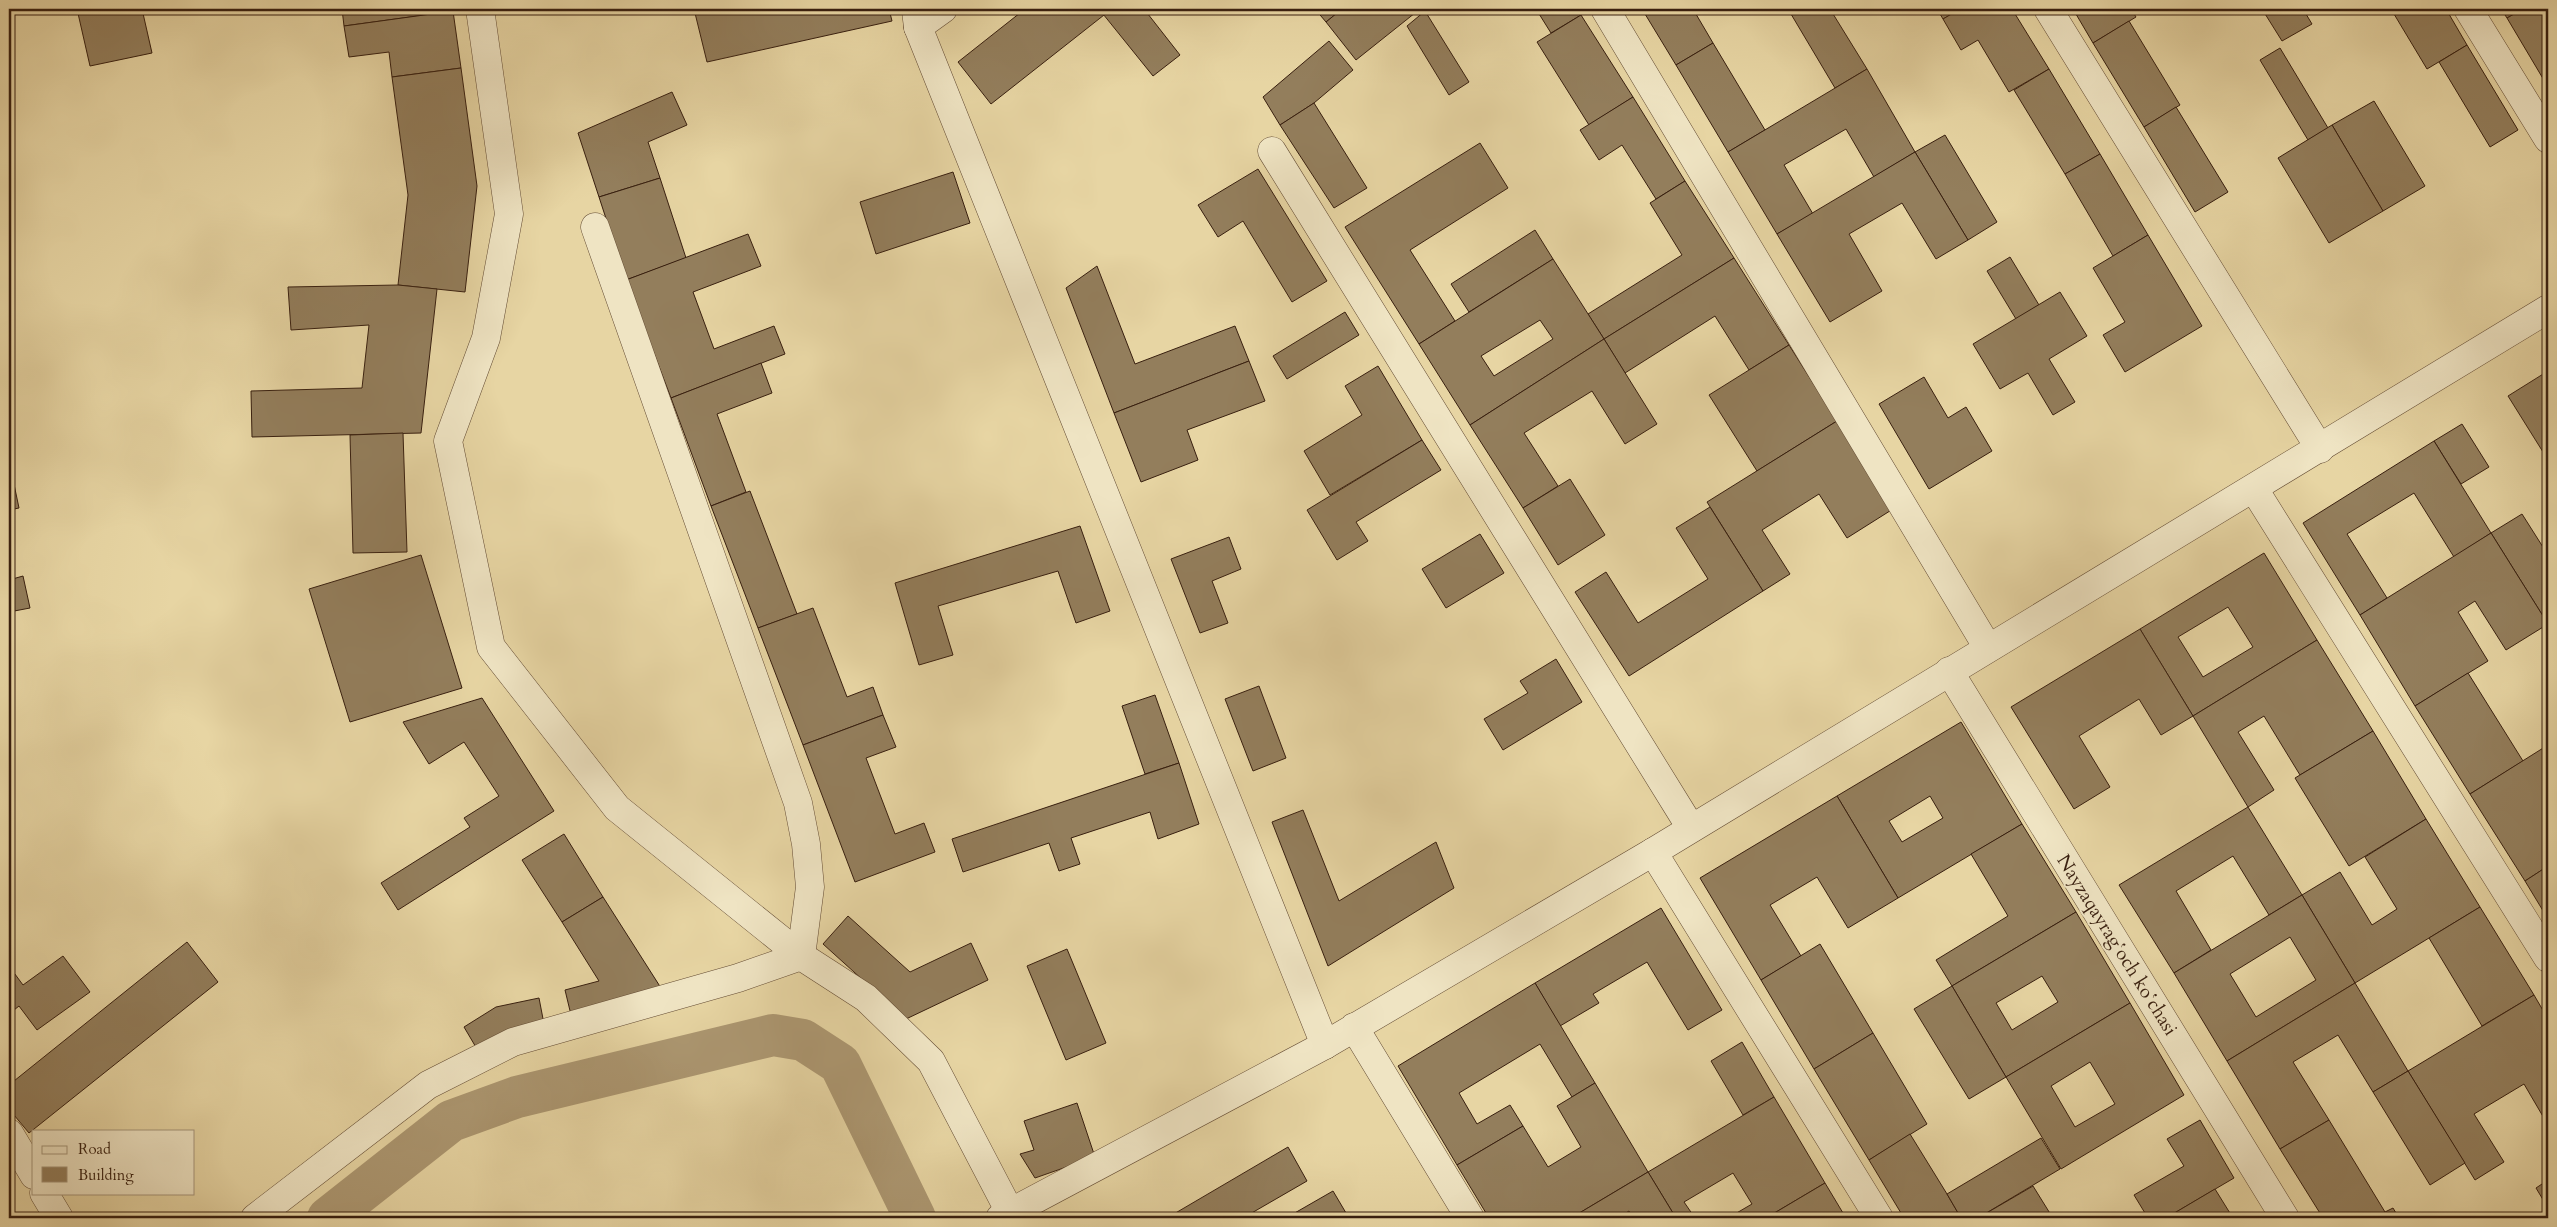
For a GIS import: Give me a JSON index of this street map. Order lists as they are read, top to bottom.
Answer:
{
  "streets": {
    "street": ["Nayzaqayragʻoch koʻchasi"]
  },
  "legend": ["Road", "Building"]
}
